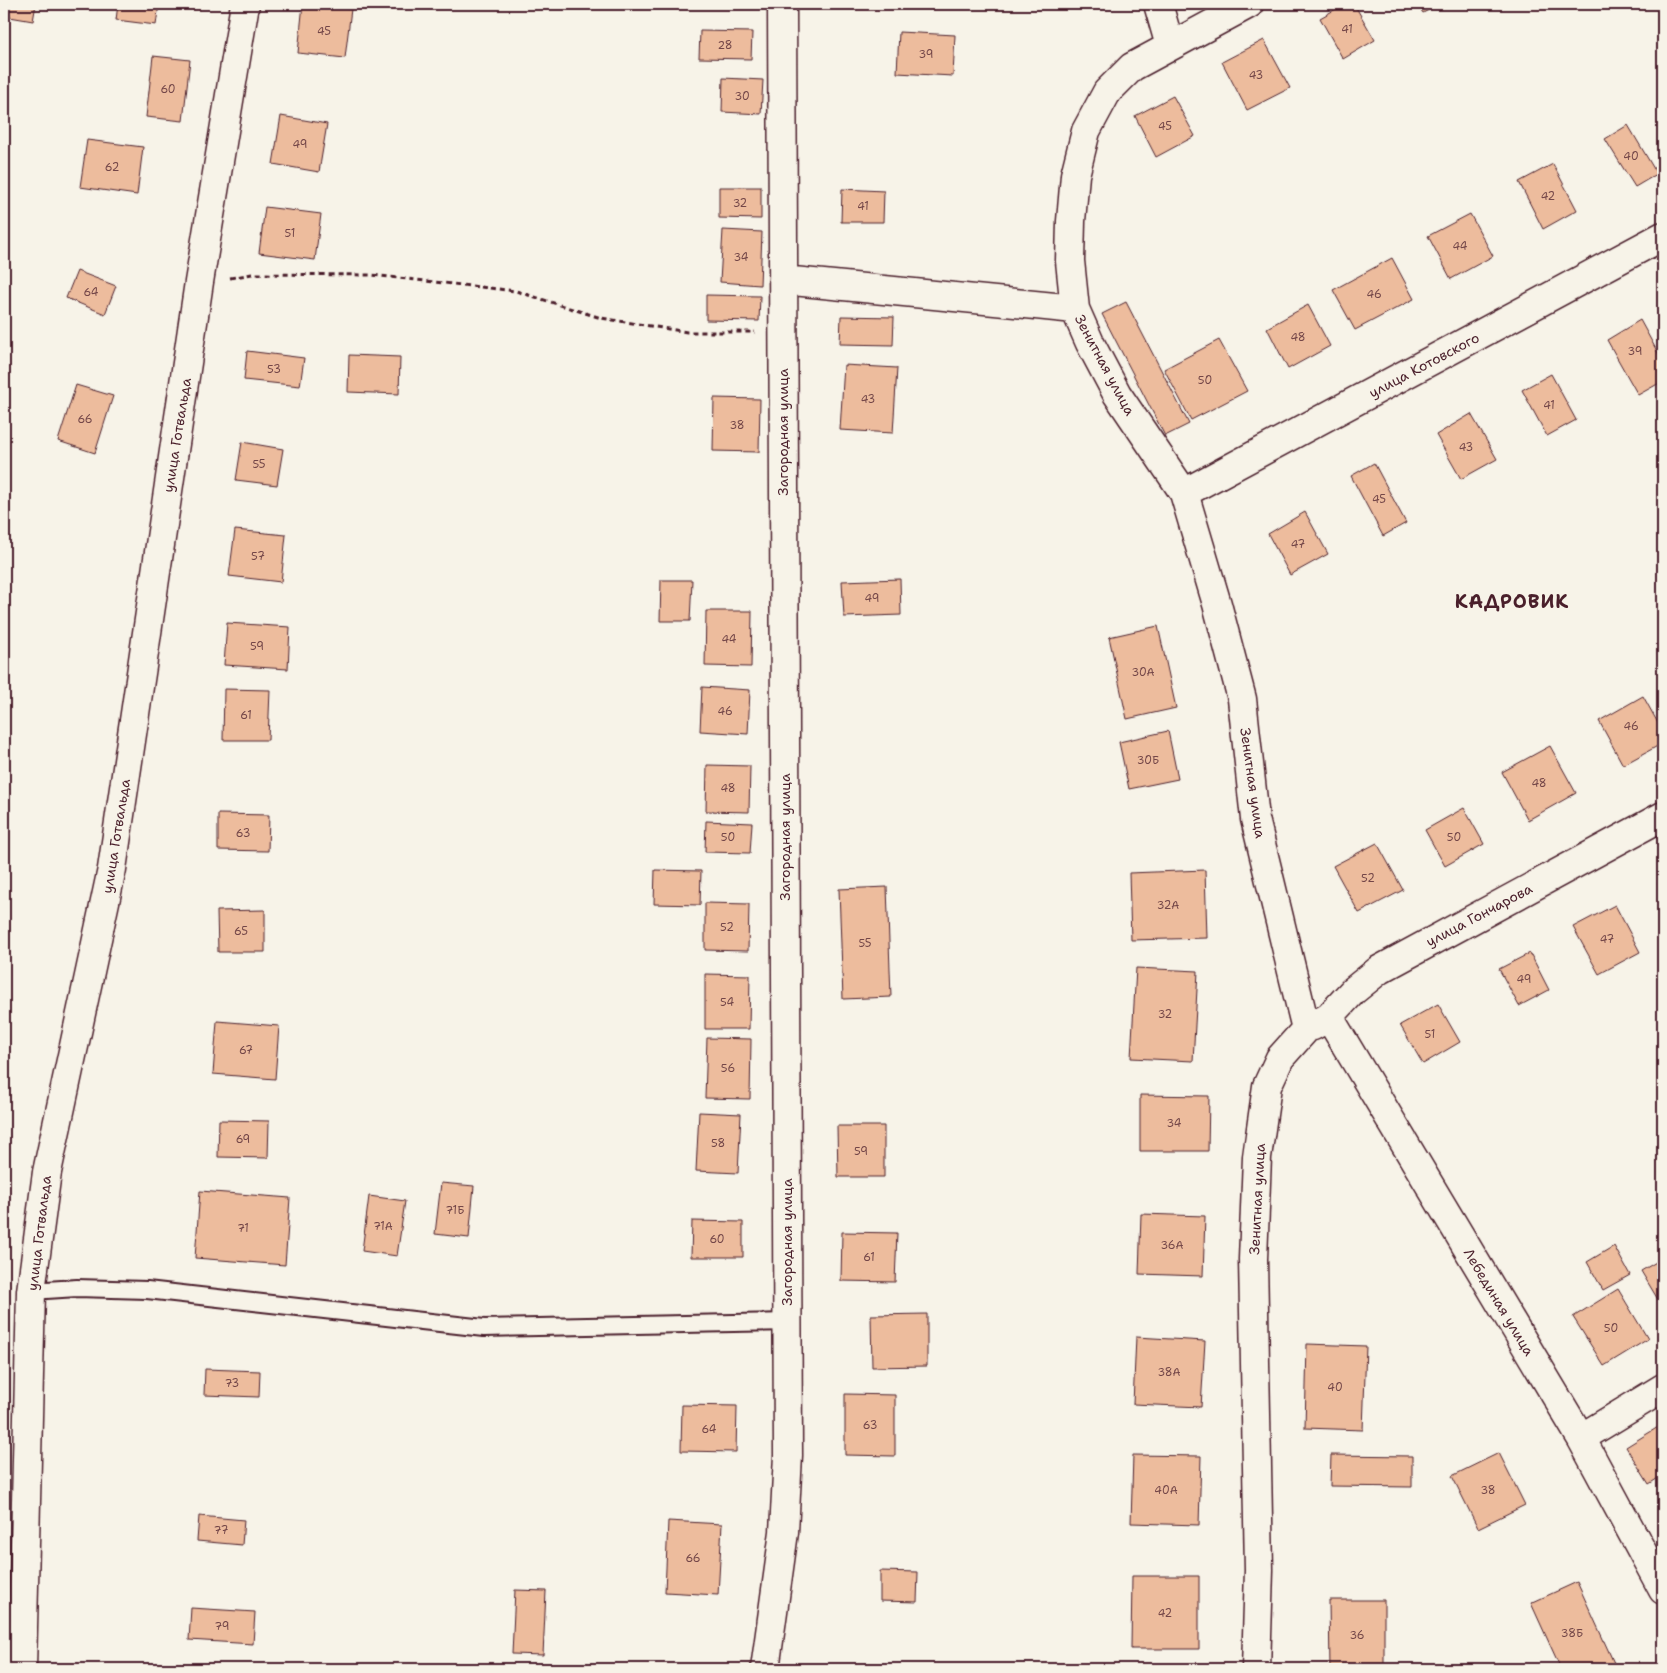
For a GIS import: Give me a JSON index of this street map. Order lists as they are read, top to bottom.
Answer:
{
  "streets": {
    "street": [
      "Зенитная улица",
      "улица Котовского",
      "Загородная улица",
      "улица Готвальда",
      "улица Гончарова",
      "Лебединая улица"
    ]
  },
  "crossings": [
    ["Зенитная улица", "улица Котовского"],
    ["Зенитная улица", "улица Гончарова"],
    ["Зенитная улица", "Лебединая улица"],
    ["улица Гончарова", "Лебединая улица"]
  ],
  "districts": ["КАДРОВИК"],
  "house_numbers": [
    "41",
    "45",
    "28",
    "39",
    "43",
    "60",
    "30",
    "45",
    "49",
    "40",
    "62",
    "42",
    "32",
    "41",
    "51",
    "44",
    "34",
    "64",
    "46",
    "48",
    "39",
    "53",
    "50",
    "43",
    "41",
    "66",
    "38",
    "43",
    "55",
    "45",
    "47",
    "57",
    "49",
    "44",
    "59",
    "30А",
    "46",
    "61",
    "46",
    "30Б",
    "48",
    "48",
    "63",
    "50",
    "50",
    "52",
    "32А",
    "52",
    "65",
    "47",
    "55",
    "49",
    "54",
    "32",
    "51",
    "67",
    "56",
    "34",
    "69",
    "58",
    "59",
    "71Б",
    "71А",
    "71",
    "60",
    "36А",
    "61",
    "50",
    "38А",
    "73",
    "40",
    "63",
    "64",
    "40А",
    "38",
    "77",
    "66",
    "42",
    "79",
    "38Б",
    "36"
  ]
}
